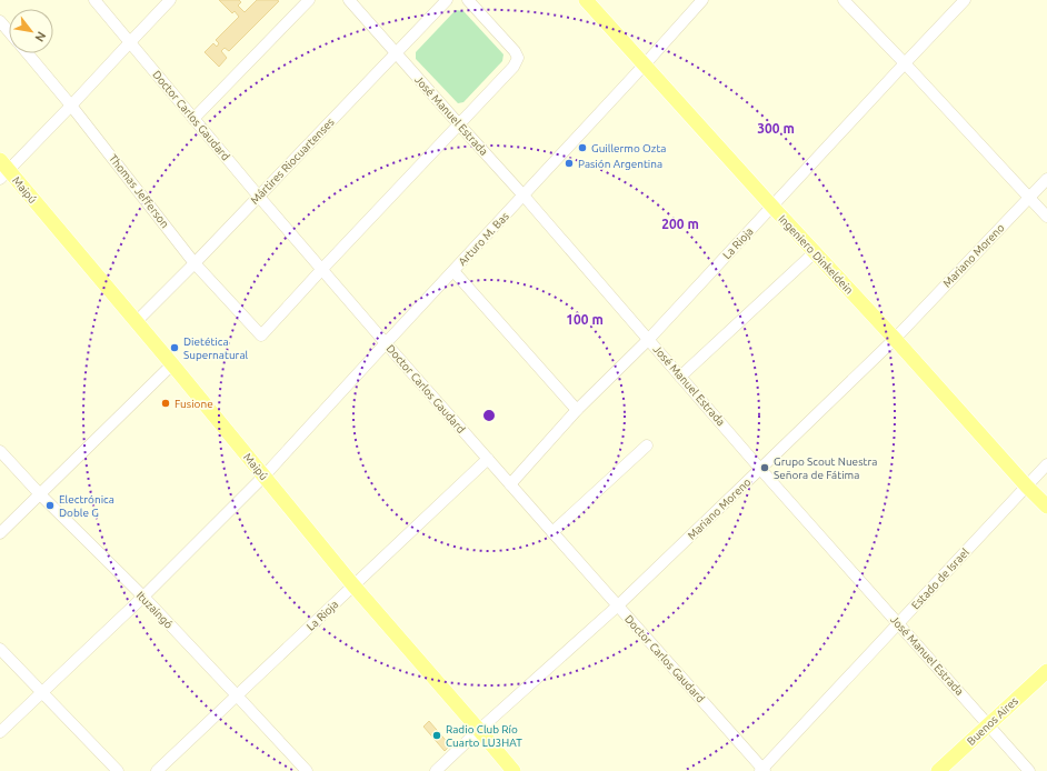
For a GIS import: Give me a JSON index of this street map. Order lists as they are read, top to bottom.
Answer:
{
  "streets": {
    "main road": ["Maipú", "Ingeniero Dinkeldein", "Buenos Aires"],
    "street": [
      "Doctor Carlos Gaudard",
      "José Manuel Estrada",
      "Mártires Riocuartenses",
      "Thomas Jefferson",
      "Arturo M. Bas",
      "La Rioja",
      "Mariano Moreno",
      "Estado de Israel",
      "Ituzaingó"
    ]
  },
  "crossings": [
    ["Doctor Carlos Gaudard", "Mártires Riocuartenses"],
    ["Doctor Carlos Gaudard", "Thomas Jefferson"],
    ["Doctor Carlos Gaudard", "Arturo M. Bas"],
    ["Doctor Carlos Gaudard", "La Rioja"],
    ["Doctor Carlos Gaudard", "Mariano Moreno"],
    ["Doctor Carlos Gaudard", "Estado de Israel"],
    ["José Manuel Estrada", "Mártires Riocuartenses"],
    ["José Manuel Estrada", "Arturo M. Bas"],
    ["José Manuel Estrada", "La Rioja"],
    ["José Manuel Estrada", "Mariano Moreno"],
    ["José Manuel Estrada", "Estado de Israel"],
    ["José Manuel Estrada", "Buenos Aires"],
    ["Mártires Riocuartenses", "Maipú"],
    ["Mártires Riocuartenses", "Thomas Jefferson"],
    ["Maipú", "Arturo M. Bas"],
    ["Maipú", "La Rioja"],
    ["Maipú", "Mariano Moreno"],
    ["Arturo M. Bas", "Ingeniero Dinkeldein"],
    ["Arturo M. Bas", "Ituzaingó"],
    ["La Rioja", "Ingeniero Dinkeldein"],
    ["La Rioja", "Ituzaingó"],
    ["Ingeniero Dinkeldein", "Mariano Moreno"],
    ["Ingeniero Dinkeldein", "Estado de Israel"]
  ],
  "places": [
    "Guillermo Ozta",
    "Pasión Argentina",
    "Dietética Supernatural",
    "Fusione",
    "Grupo Scout Nuestra Señora de Fátima",
    "Electrónica Doble G",
    "Radio Club Río Cuarto LU3HAT"
  ],
  "north": "bottom right",
  "rings": ["300 m", "200 m", "100 m"]
}
